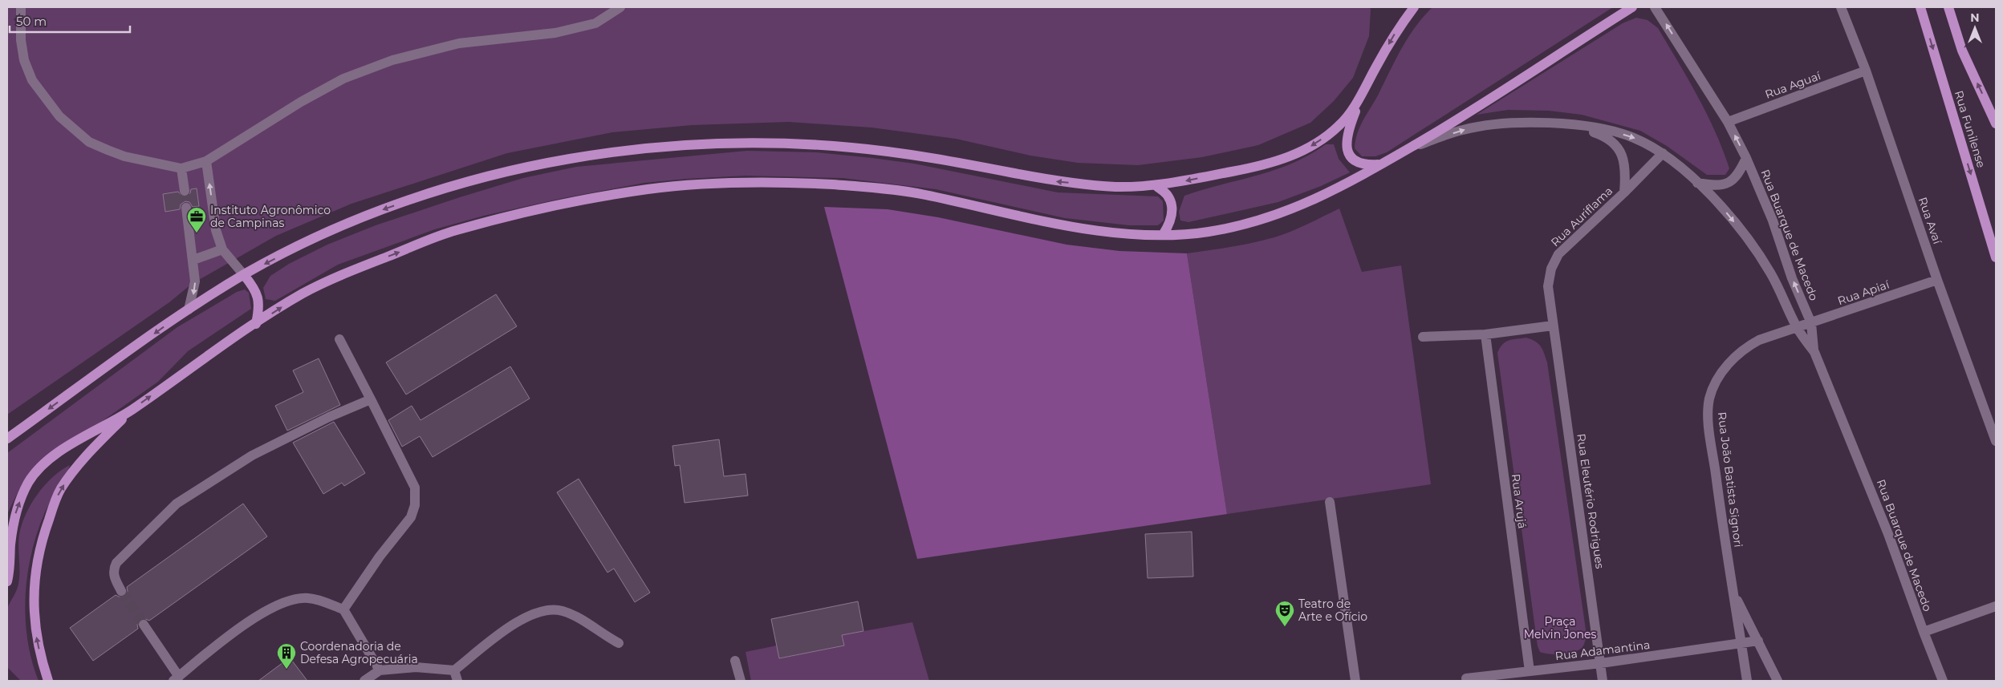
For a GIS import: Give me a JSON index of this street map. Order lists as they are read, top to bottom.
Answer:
{
  "streets": {
    "main road": ["Rua Funilense"],
    "street": [
      "Rua Aguaí",
      "Rua Auriflama",
      "Rua Avaí",
      "Rua Buarque de Macedo",
      "Rua Apiaí",
      "Rua João Batista Signori",
      "Rua Arujá",
      "Rua Eleutério Rodrigues",
      "Rua Adamantina"
    ]
  },
  "crossings": [
    ["Rua Aguaí", "Rua Avaí"],
    ["Rua Aguaí", "Rua Buarque de Macedo"],
    ["Rua Auriflama", "Rua Buarque de Macedo"],
    ["Rua Auriflama", "Rua Eleutério Rodrigues"],
    ["Rua Avaí", "Rua Apiaí"],
    ["Rua Buarque de Macedo", "Rua Apiaí"],
    ["Rua Buarque de Macedo", "Rua João Batista Signori"],
    ["Rua Apiaí", "Rua João Batista Signori"],
    ["Rua João Batista Signori", "Rua Adamantina"],
    ["Rua Arujá", "Rua Adamantina"],
    ["Rua Eleutério Rodrigues", "Rua Adamantina"]
  ],
  "parks": ["Praça Melvin Jones"],
  "places": {
    "office": ["Instituto Agronômico de Campinas"],
    "theatre": ["Teatro de Arte e Ofício"],
    "building": ["Coordenadoria de Defesa Agropecuária"]
  },
  "scale_bar": "50 m",
  "north": "top"
}
